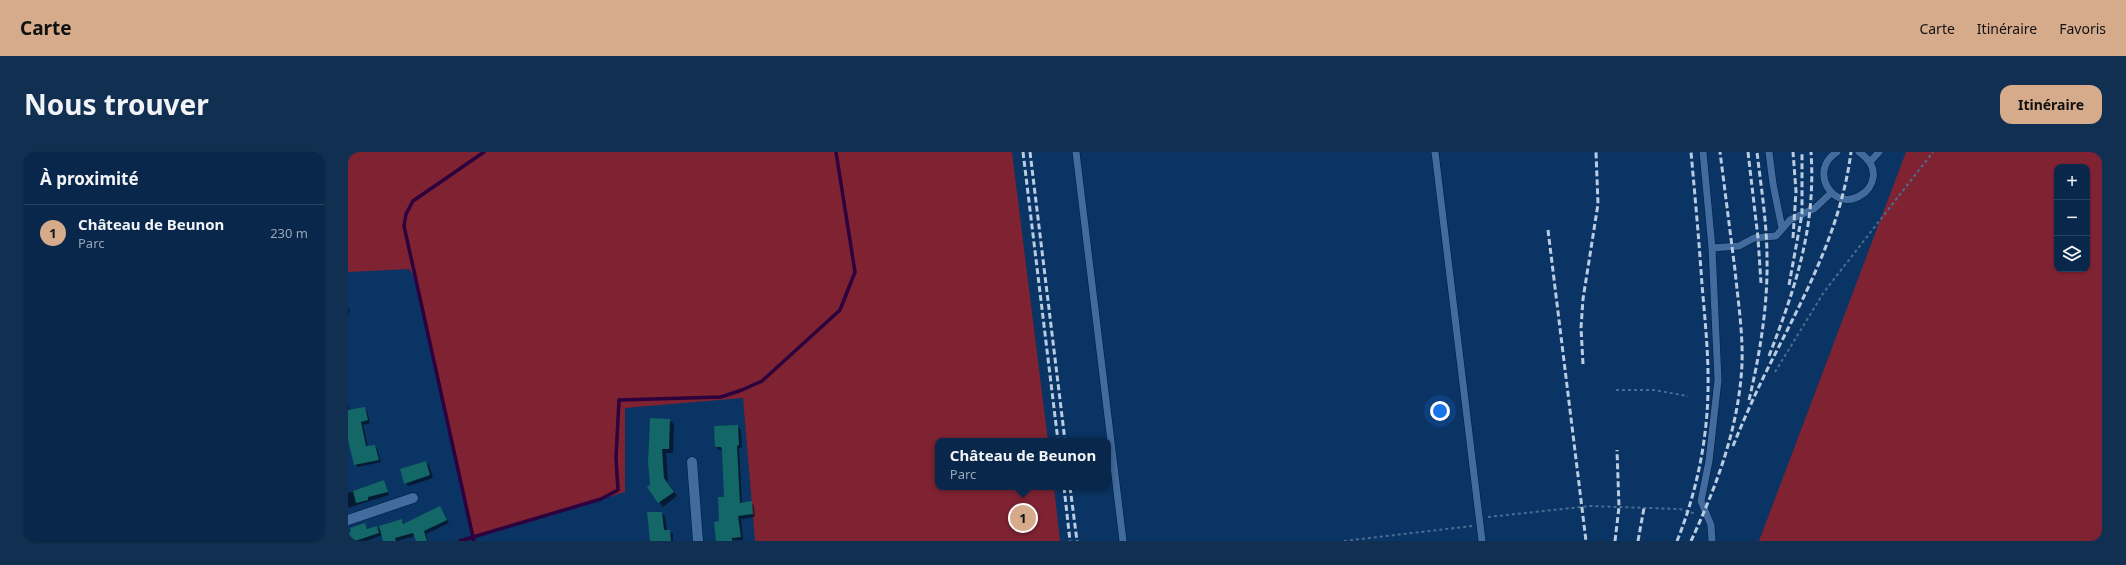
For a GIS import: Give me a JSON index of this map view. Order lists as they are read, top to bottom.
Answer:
{
  "page": {
    "header": "Carte",
    "nav": ["Carte", "Itinéraire", "Favoris"],
    "title": "Nous trouver",
    "buttons": "Itinéraire",
    "heading": "À proximité",
    "map_buttons": ["+", "−"],
    "list": [
      {
        "mark": "1",
        "name": "Château de Beunon",
        "note": "Parc",
        "value": "230 m"
      }
    ],
    "popup": ["Château de Beunon", "Parc"],
    "pins": "1"
  }
}
